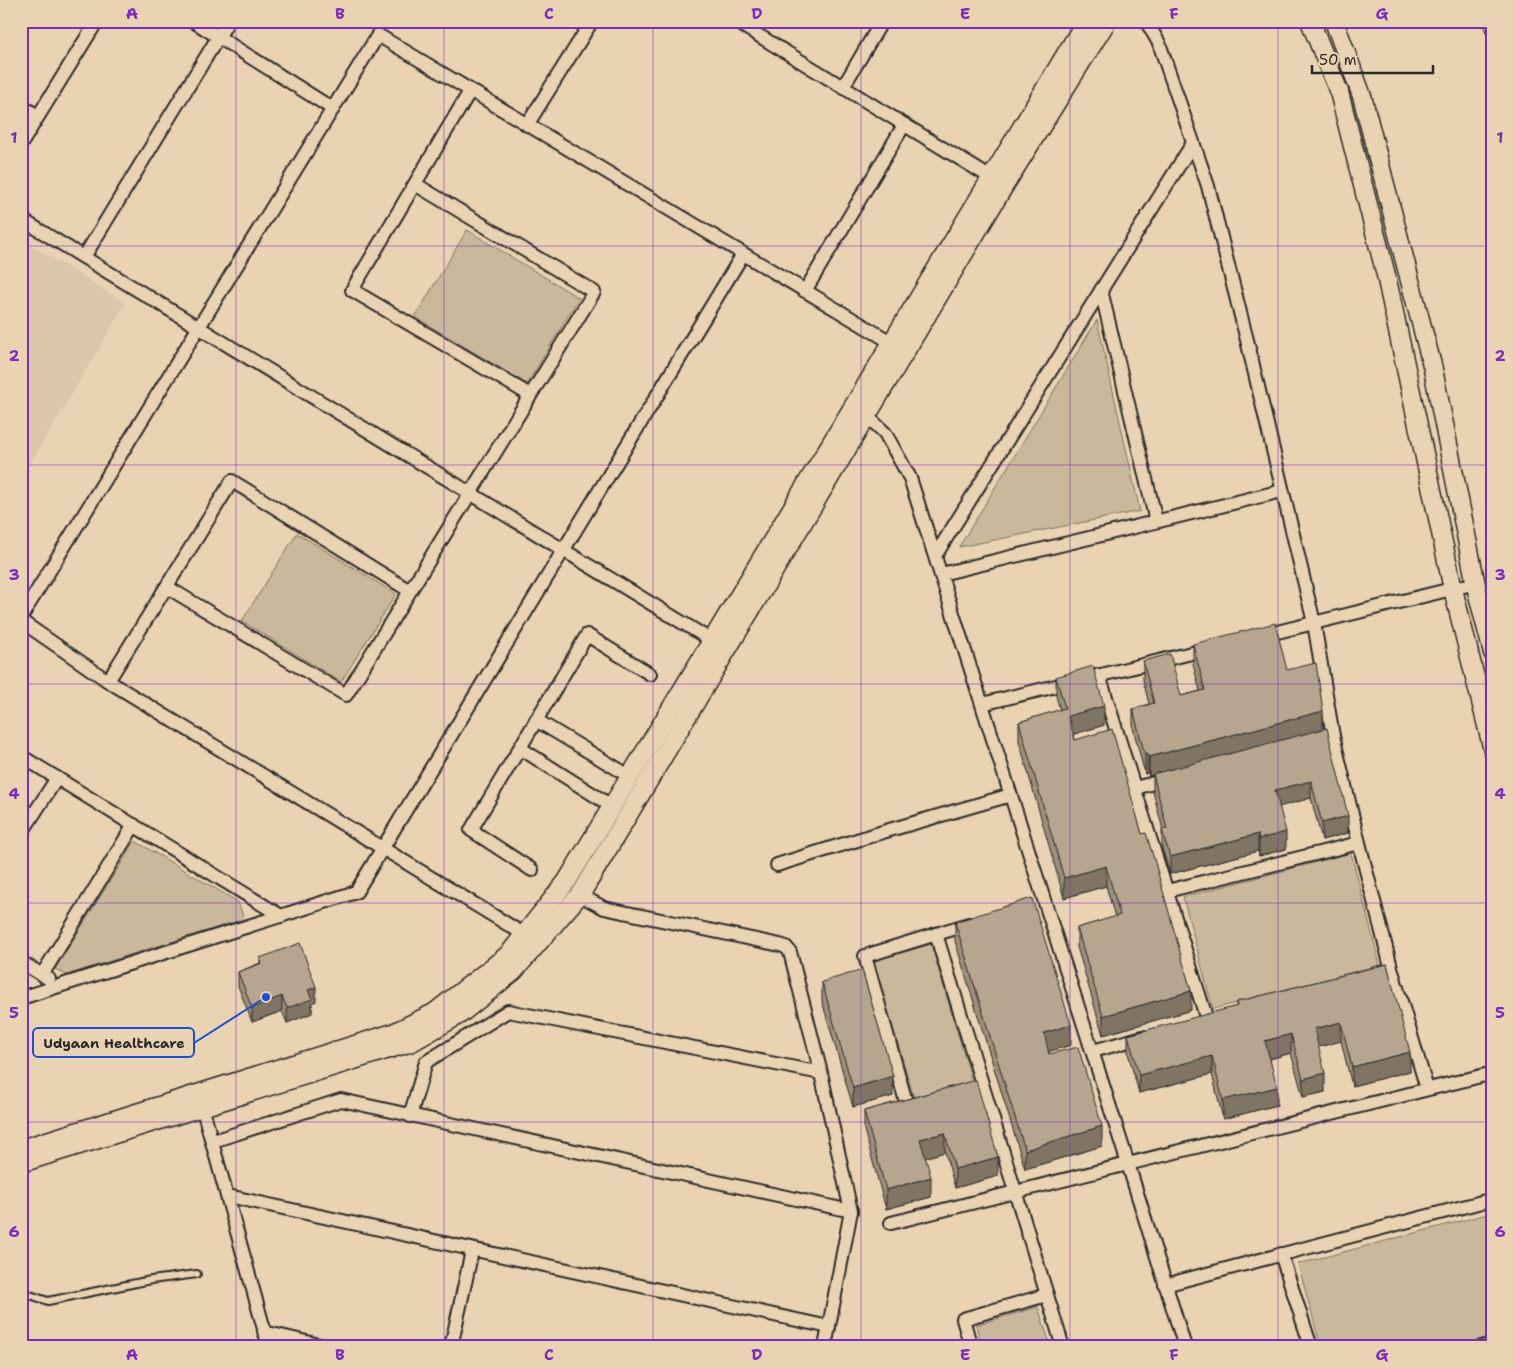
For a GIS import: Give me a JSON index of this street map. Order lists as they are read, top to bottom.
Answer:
{
  "places": ["Udyaan Healthcare"],
  "scale_bar": "50 m",
  "grid": {
    "columns": [
      "A",
      "B",
      "C",
      "D",
      "E",
      "F",
      "G"
    ],
    "rows": [
      "1",
      "2",
      "3",
      "4",
      "5",
      "6"
    ]
  }
}
